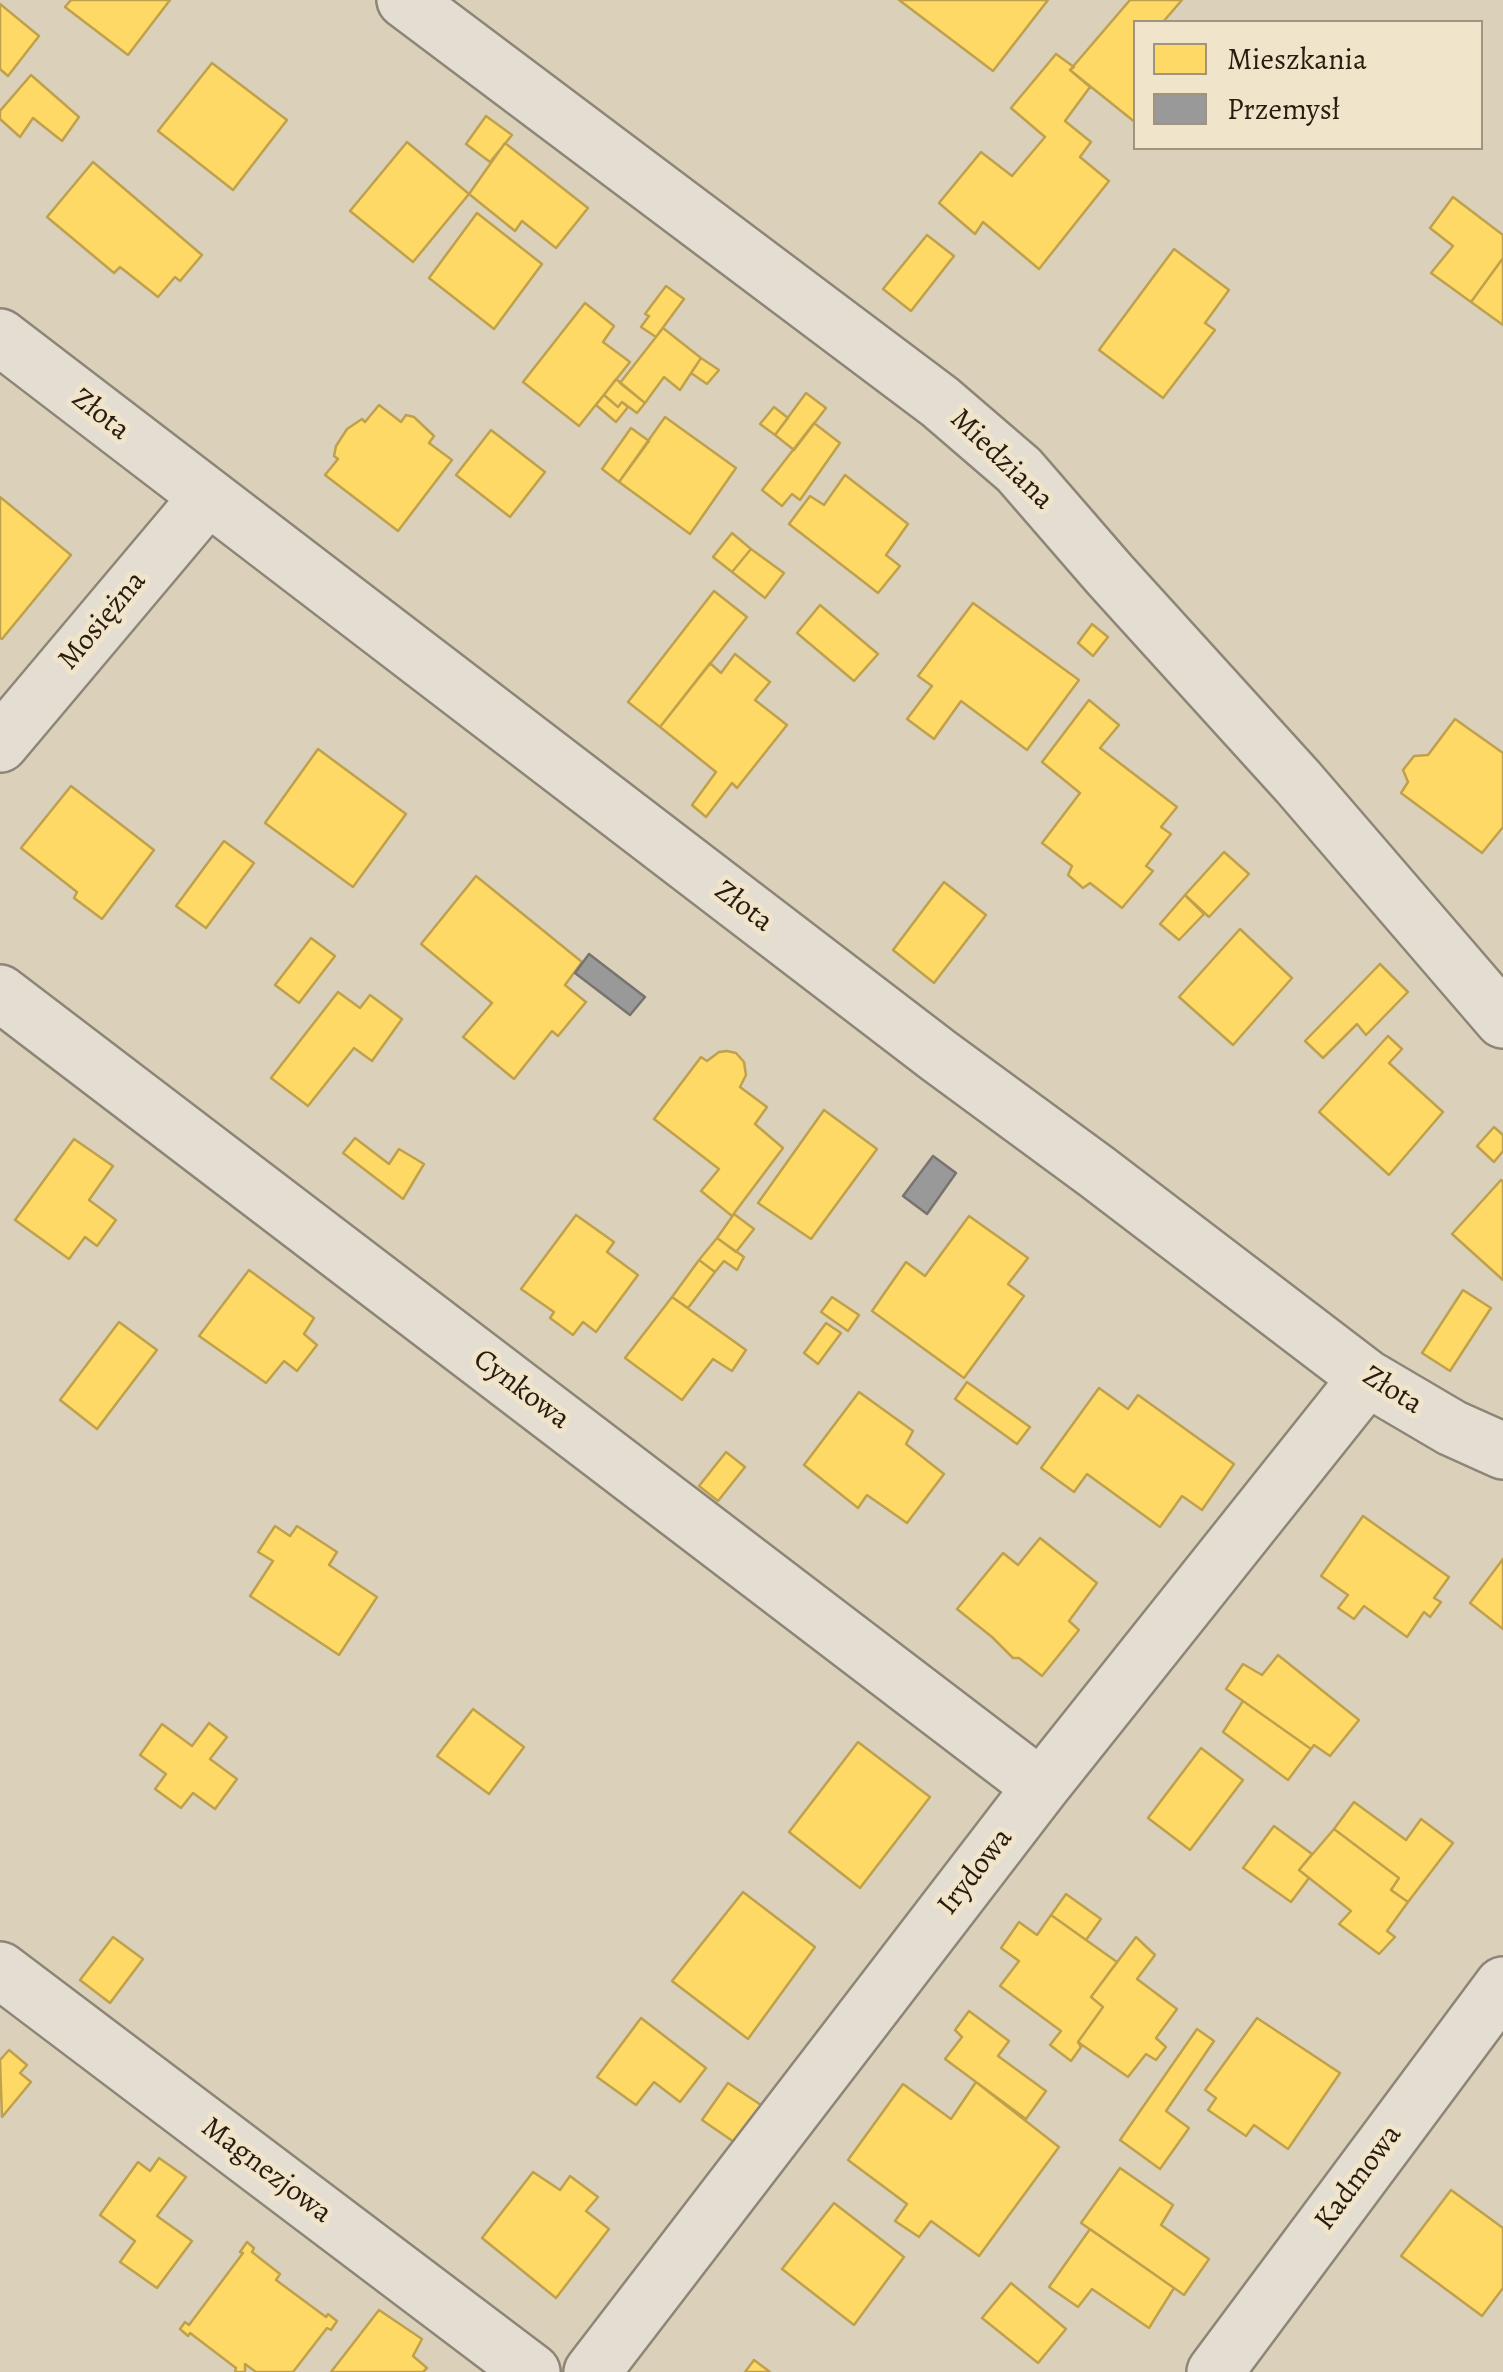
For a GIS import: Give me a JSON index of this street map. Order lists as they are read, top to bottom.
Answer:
{
  "streets": {
    "street": [
      "Złota",
      "Miedziana",
      "Mosiężna",
      "Cynkowa",
      "Irydowa",
      "Magnezjowa",
      "Kadmowa"
    ]
  },
  "crossings": [
    ["Złota", "Mosiężna"],
    ["Złota", "Irydowa"],
    ["Cynkowa", "Irydowa"]
  ],
  "legend": ["Mieszkania", "Przemysł"]
}
